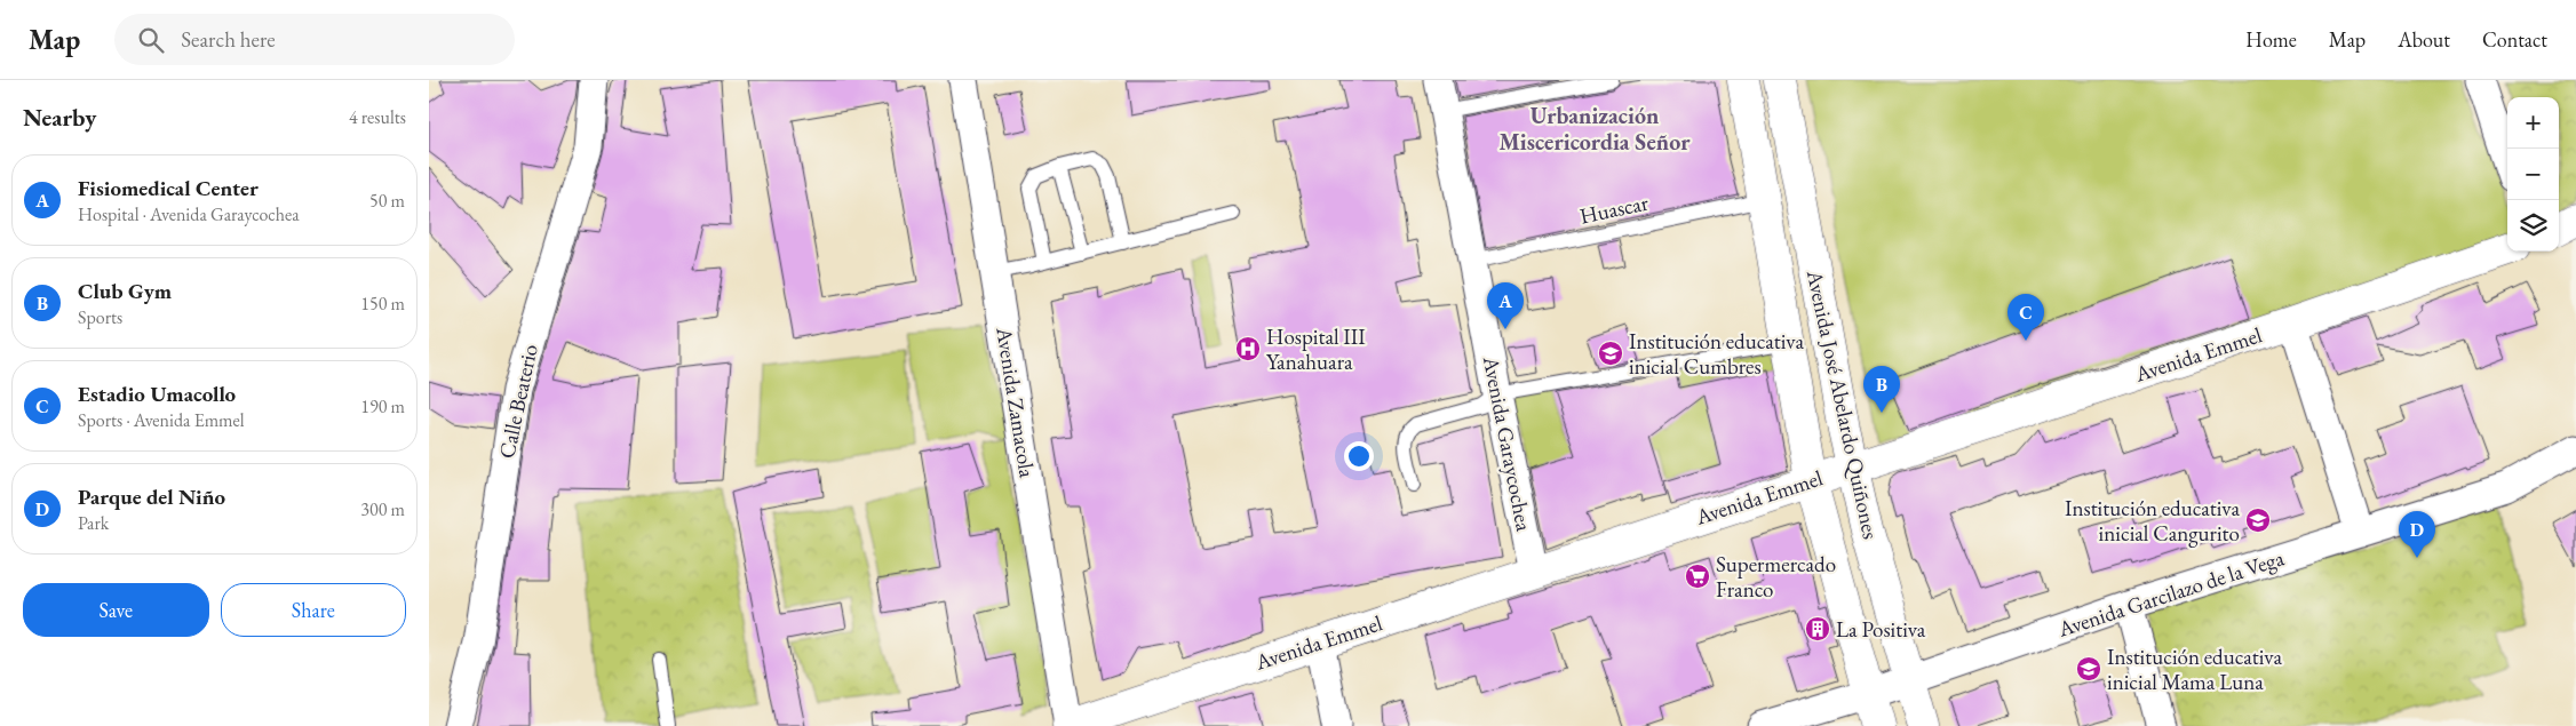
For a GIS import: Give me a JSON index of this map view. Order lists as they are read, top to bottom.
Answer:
{
  "streets": {
    "street": [
      "Avenida Emmel",
      "Calle Beaterio",
      "Avenida Zamacola",
      "Avenida José Abelardo Quiñones",
      "Avenida Garaycochea",
      "Avenida Garcilazo de la Vega"
    ],
    "lane": ["Huascar"]
  },
  "crossings": [
    ["Huascar", "Avenida José Abelardo Quiñones"],
    ["Huascar", "Avenida Garaycochea"],
    ["Avenida Emmel", "Avenida Zamacola"],
    ["Avenida Emmel", "Avenida José Abelardo Quiñones"],
    ["Avenida Emmel", "Avenida Garaycochea"],
    ["Avenida José Abelardo Quiñones", "Avenida Garcilazo de la Vega"]
  ],
  "districts": ["Urbanización Miscericordia Señor"],
  "places": {
    "hospital": ["Hospital III Yanahuara"],
    "school or university": ["Institución educativa inicial Cumbres", "Institución educativa inicial Cangurito", "Institución educativa inicial Mama Luna"],
    "supermarket": ["Supermercado Franco"],
    "building": ["La Positiva"]
  },
  "page": {
    "header": "Map",
    "search": "Search here",
    "nav": [
      "Home",
      "Map",
      "About",
      "Contact"
    ],
    "heading": ["Nearby", "4 results"],
    "map_buttons": ["+", "−"],
    "list": [
      {
        "mark": "A",
        "name": "Fisiomedical Center",
        "note": "Hospital · Avenida Garaycochea",
        "value": "50 m"
      },
      {
        "mark": "B",
        "name": "Club Gym",
        "note": "Sports",
        "value": "150 m"
      },
      {
        "mark": "C",
        "name": "Estadio Umacollo",
        "note": "Sports · Avenida Emmel",
        "value": "190 m"
      },
      {
        "mark": "D",
        "name": "Parque del Niño",
        "note": "Park",
        "value": "300 m"
      }
    ],
    "pins": [
      "A",
      "C",
      "B",
      "D"
    ],
    "buttons": ["Save", "Share"]
  }
}
